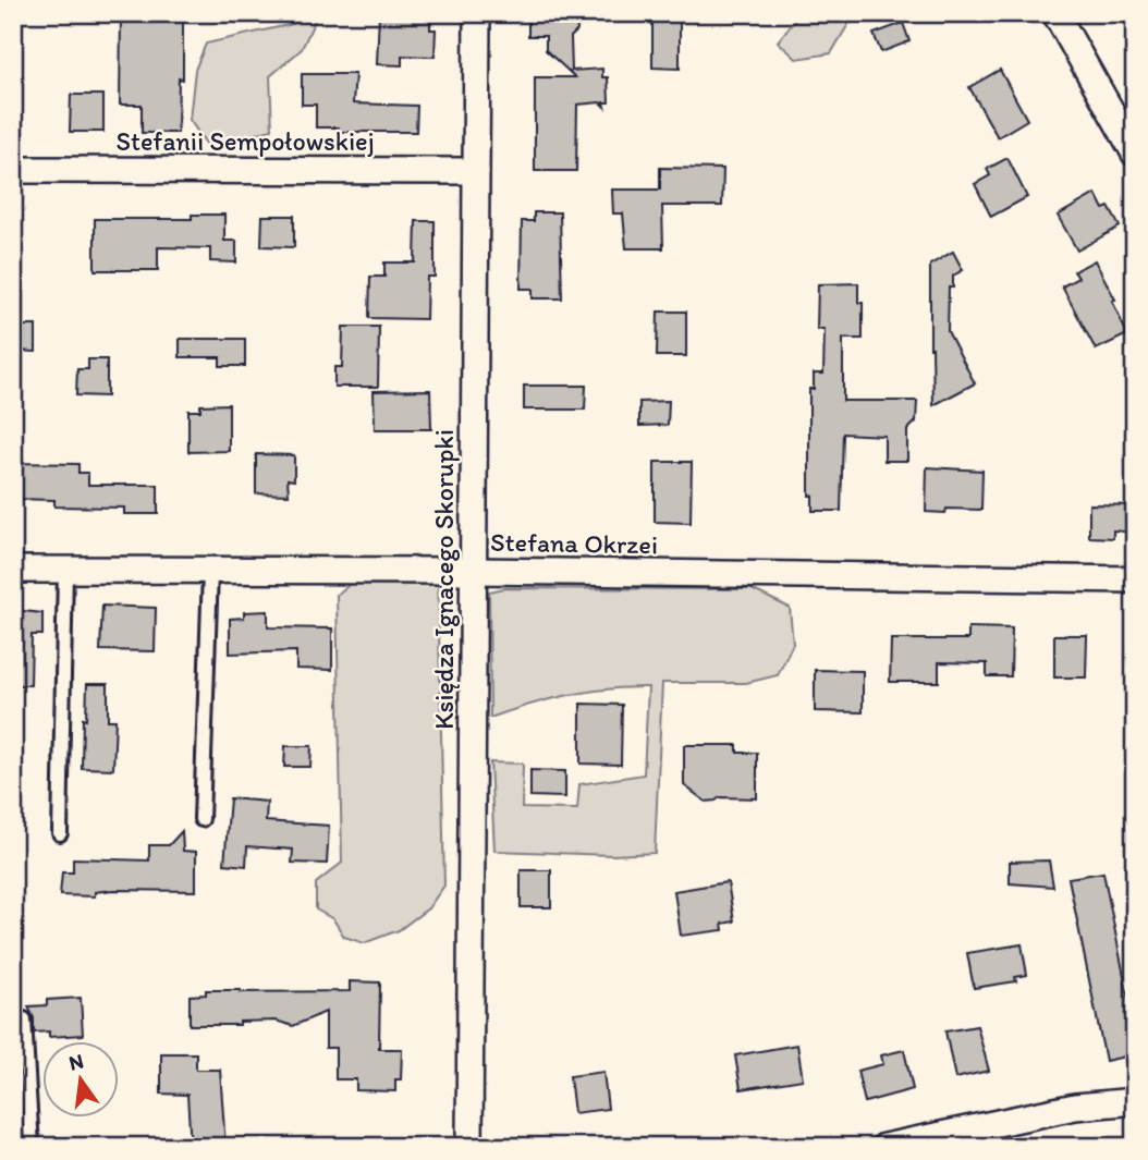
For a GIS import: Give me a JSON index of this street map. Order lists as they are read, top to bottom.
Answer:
{
  "streets": {
    "street": ["Stefanii Sempołowskiej", "Stefana Okrzei", "Księdza Ignacego Skorupki"]
  },
  "crossings": [
    ["Stefanii Sempołowskiej", "Księdza Ignacego Skorupki"],
    ["Stefana Okrzei", "Księdza Ignacego Skorupki"]
  ],
  "north": "top"
}
